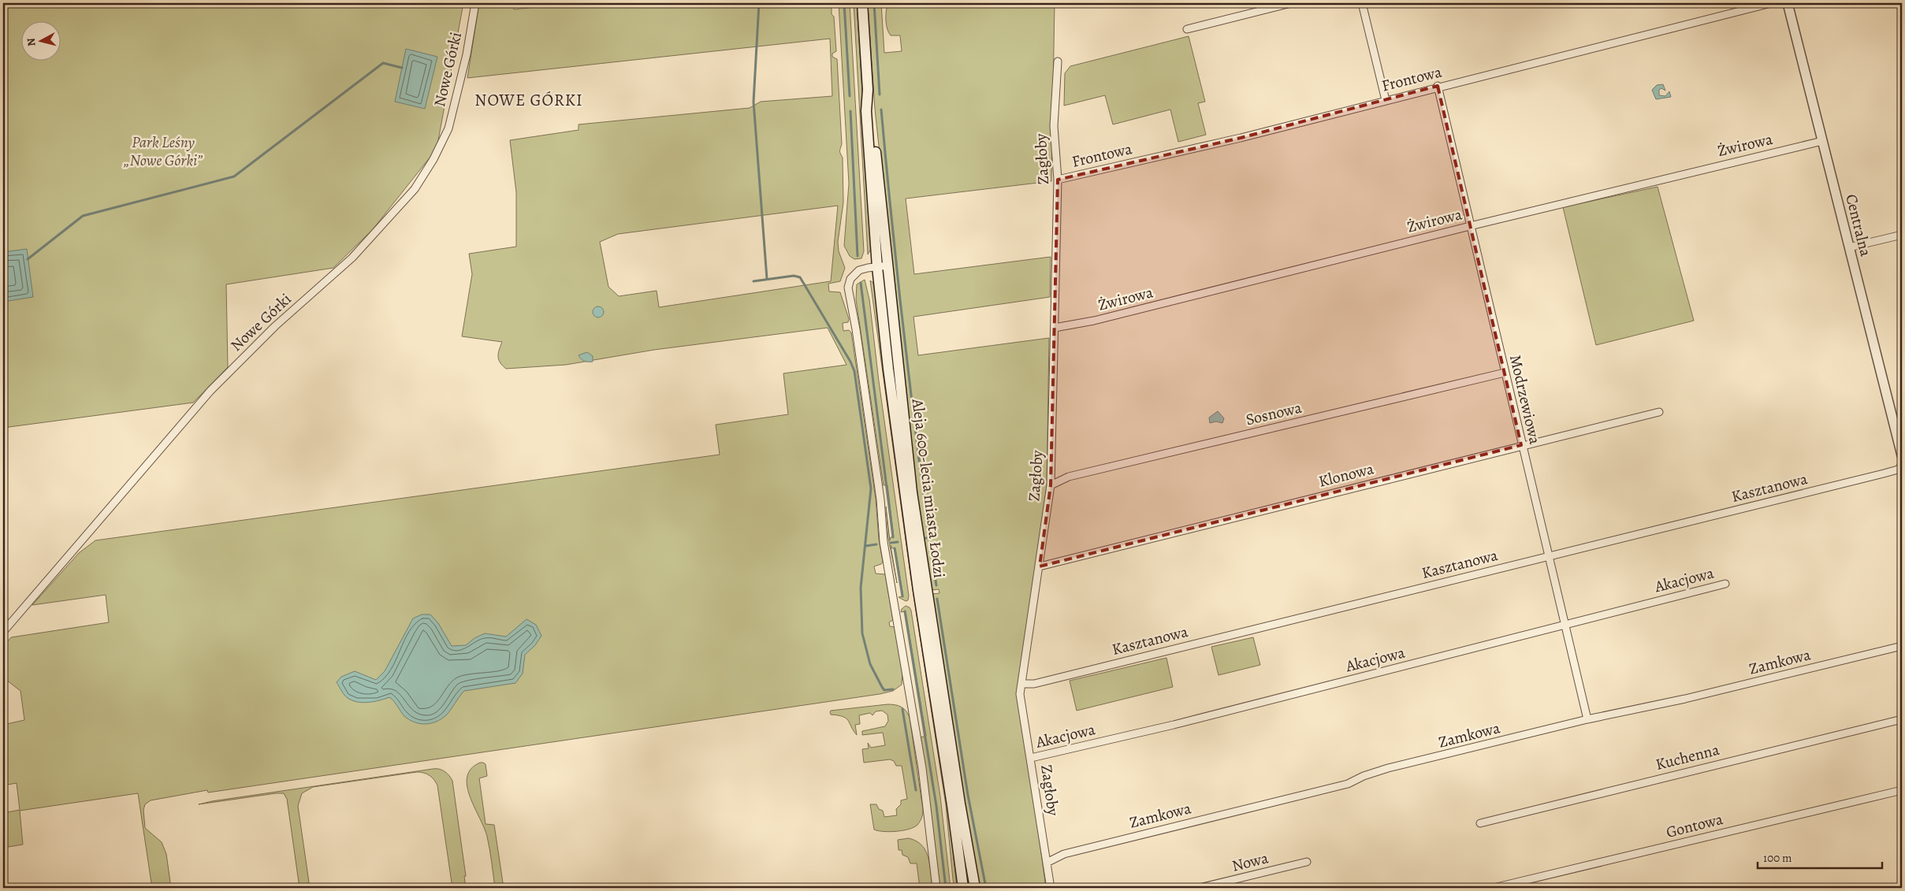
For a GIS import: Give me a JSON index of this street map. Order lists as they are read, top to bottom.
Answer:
{
  "streets": {
    "main road": ["Aleja 600-lecia miasta Łodzi"],
    "street": [
      "Nowe Górki",
      "Frontowa",
      "Żwirowa",
      "Zagłoby",
      "Centralna",
      "Modrzewiowa",
      "Sosnowa",
      "Klonowa",
      "Kasztanowa",
      "Akacjowa",
      "Zamkowa",
      "Kuchenna",
      "Gontowa",
      "Nowa"
    ]
  },
  "crossings": [
    ["Frontowa", "Zagłoby"],
    ["Frontowa", "Modrzewiowa"],
    ["Żwirowa", "Zagłoby"],
    ["Żwirowa", "Centralna"],
    ["Żwirowa", "Modrzewiowa"],
    ["Zagłoby", "Sosnowa"],
    ["Zagłoby", "Klonowa"],
    ["Zagłoby", "Kasztanowa"],
    ["Zagłoby", "Akacjowa"],
    ["Zagłoby", "Zamkowa"],
    ["Modrzewiowa", "Sosnowa"],
    ["Modrzewiowa", "Klonowa"],
    ["Modrzewiowa", "Kasztanowa"],
    ["Modrzewiowa", "Akacjowa"],
    ["Modrzewiowa", "Zamkowa"]
  ],
  "districts": ["NOWE GÓRKI"],
  "parks": ["Park Leśny „Nowe Górki”"],
  "scale_bar": "100 m",
  "north": "left"
}
